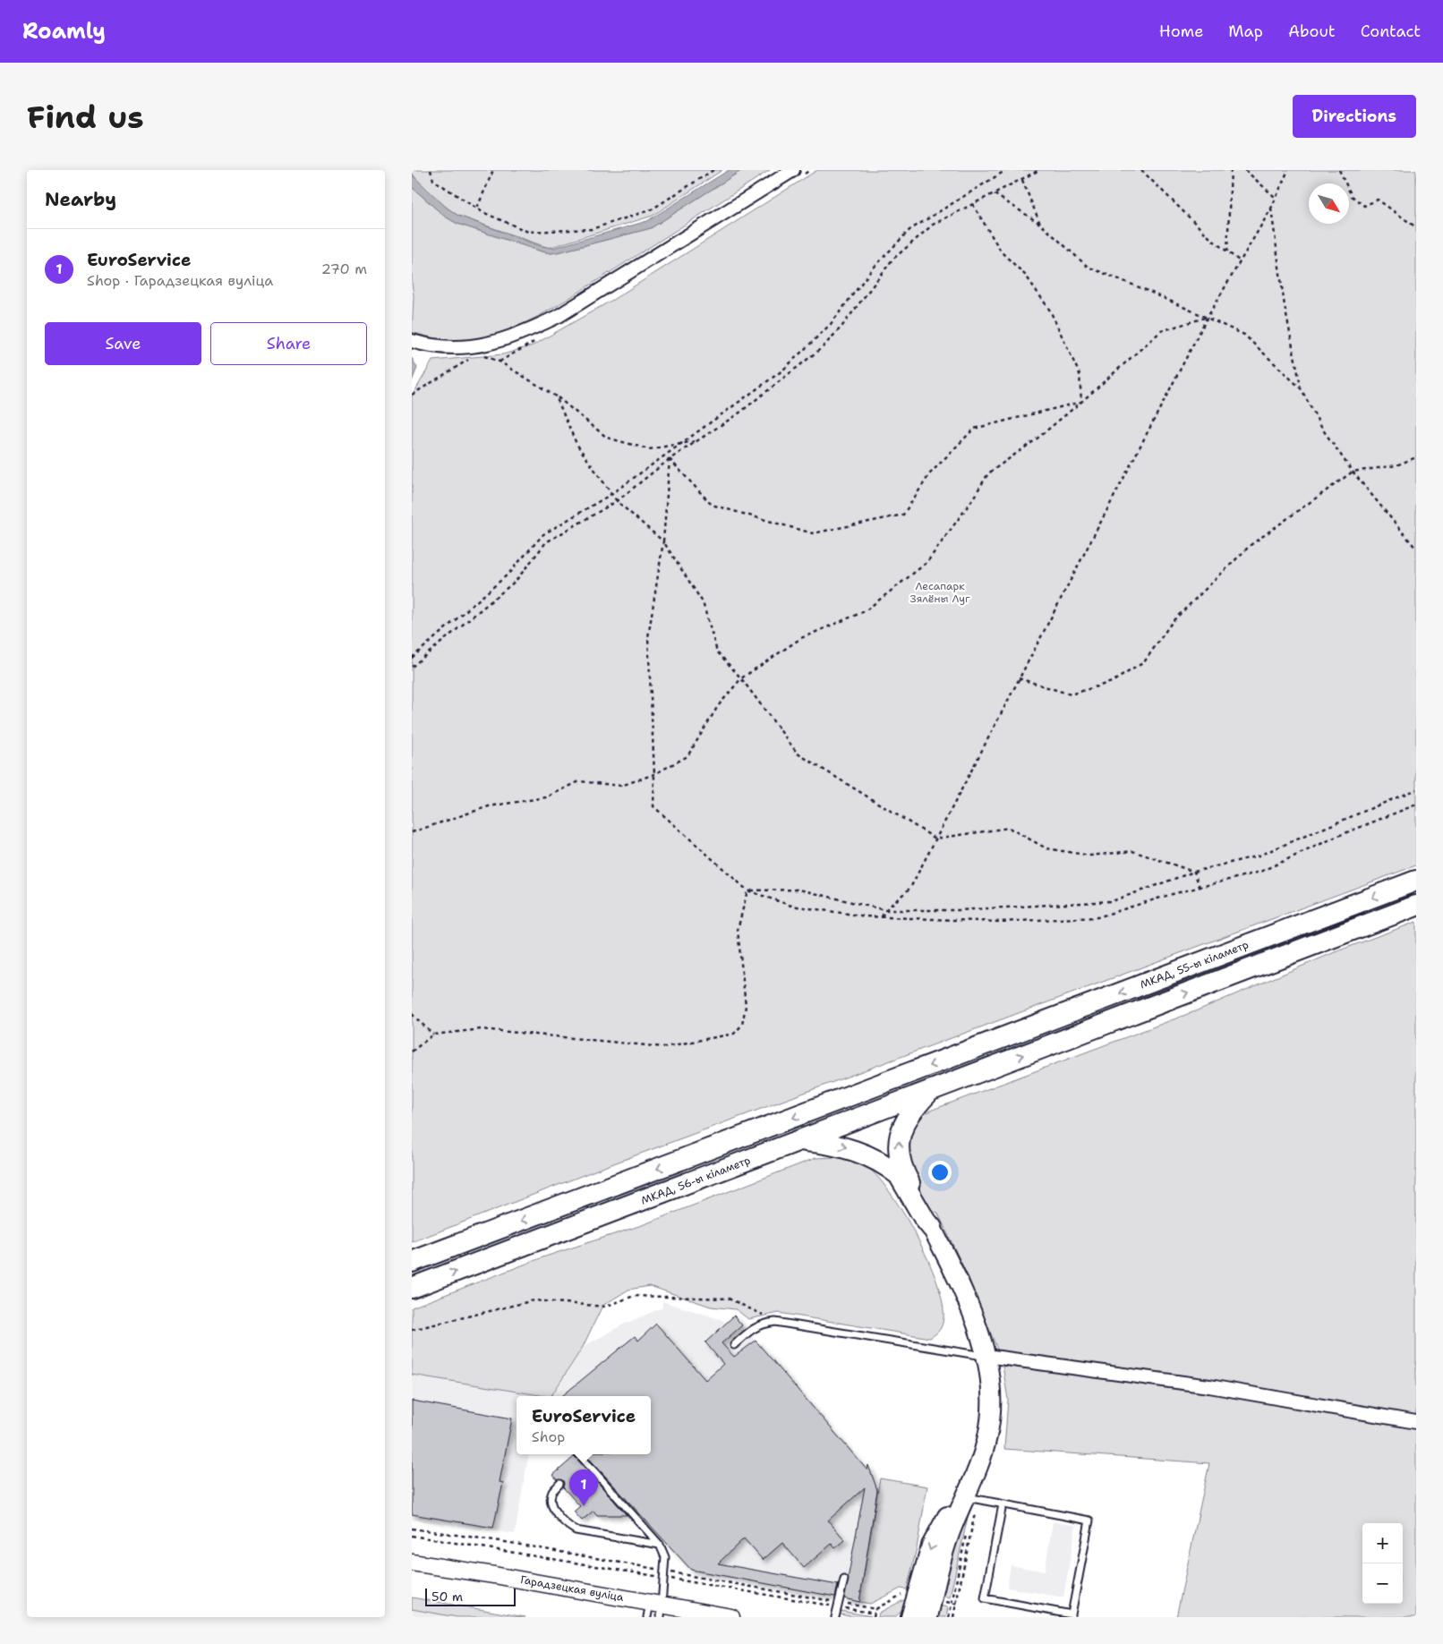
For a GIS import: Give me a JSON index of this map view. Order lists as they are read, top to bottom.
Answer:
{
  "streets": {
    "highway": ["МКАД, 55-ы кіламетр", "МКАД, 56-ы кіламетр"],
    "street": ["Гарадзецкая вуліца"]
  },
  "one_way": ["МКАД, 55-ы кіламетр", "МКАД, 56-ы кіламетр"],
  "parks": ["Лесапарк Зялёны Луг"],
  "scale_bar": "50 m",
  "north": "bottom right",
  "page": {
    "header": "Roamly",
    "nav": [
      "Home",
      "Map",
      "About",
      "Contact"
    ],
    "buttons": [
      "Directions",
      ["Save", "Share"]
    ],
    "title": "Find us",
    "heading": "Nearby",
    "list": [
      {
        "mark": "1",
        "name": "EuroService",
        "note": "Shop · Гарадзецкая вуліца",
        "value": "270 m"
      }
    ],
    "popup": ["EuroService", "Shop"],
    "pins": "1",
    "map_buttons": ["+", "−"],
    "scale": "50 m"
  }
}
